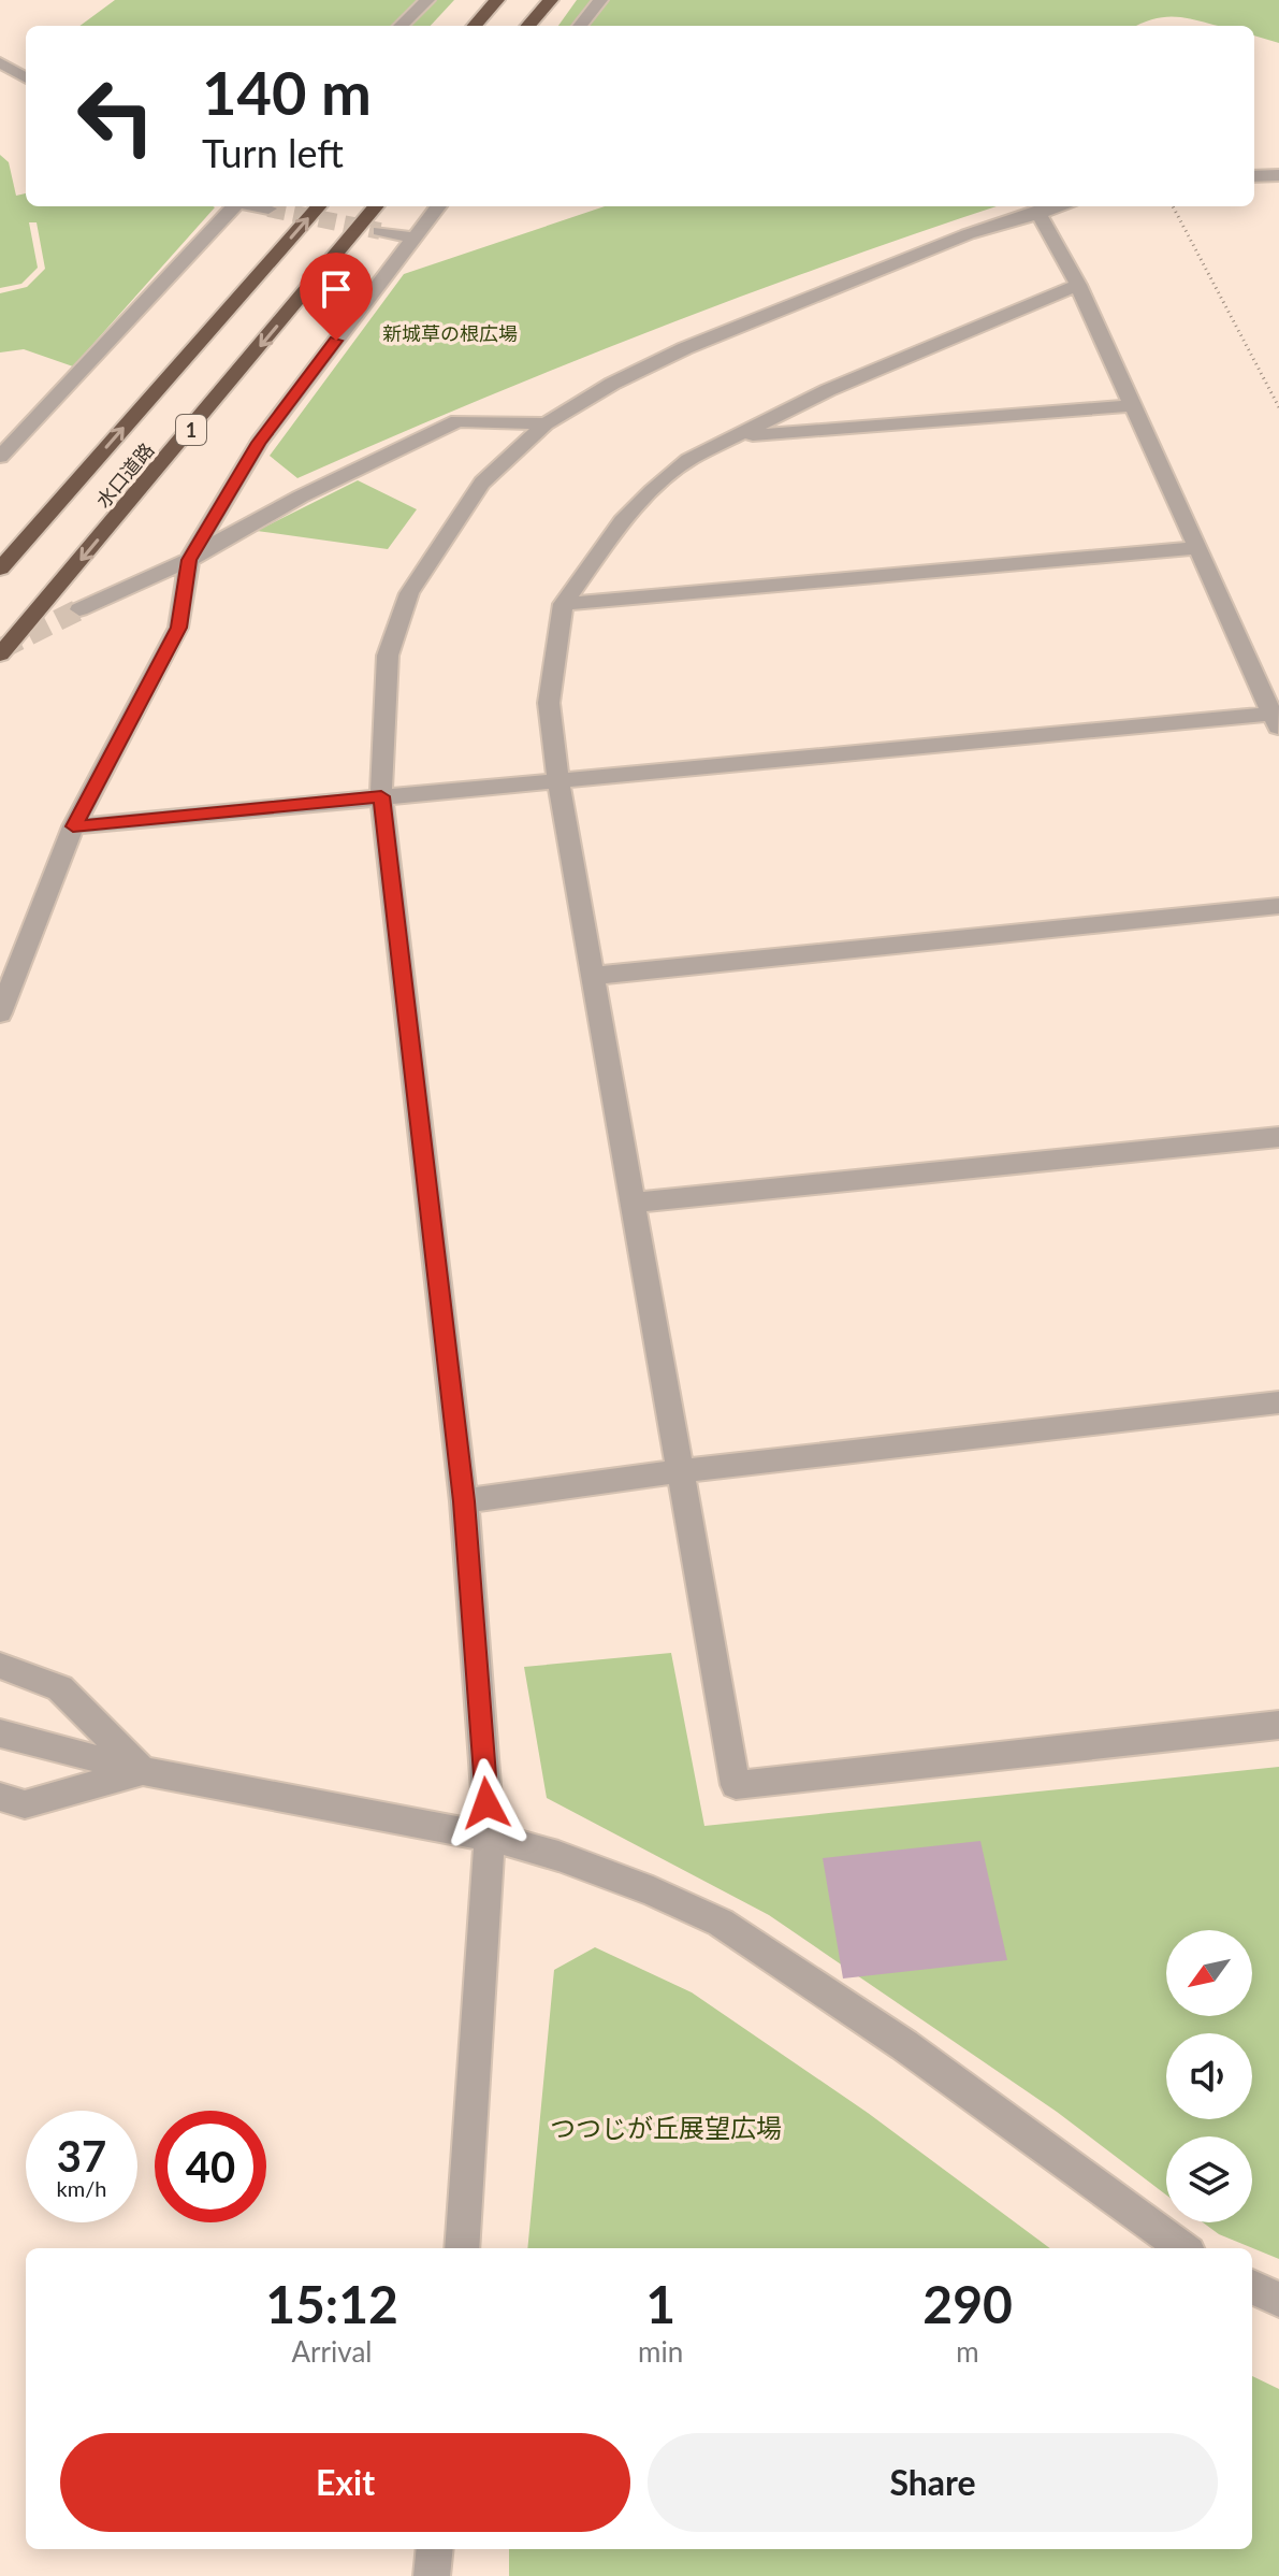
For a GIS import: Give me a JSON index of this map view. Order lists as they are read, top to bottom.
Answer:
{
  "streets": {
    "highway": ["1", "水口道路"]
  },
  "parks": ["新城草の根広場", "つつじが丘展望広場"],
  "north": "bottom left",
  "page": {
    "turn": ["140 m", "Turn left"],
    "speed": "37 km/h",
    "limit": "40",
    "eta": [
      "15:12",
      "Arrival",
      "1",
      "min",
      "290",
      "m"
    ],
    "buttons": ["Exit", "Share"]
  }
}
